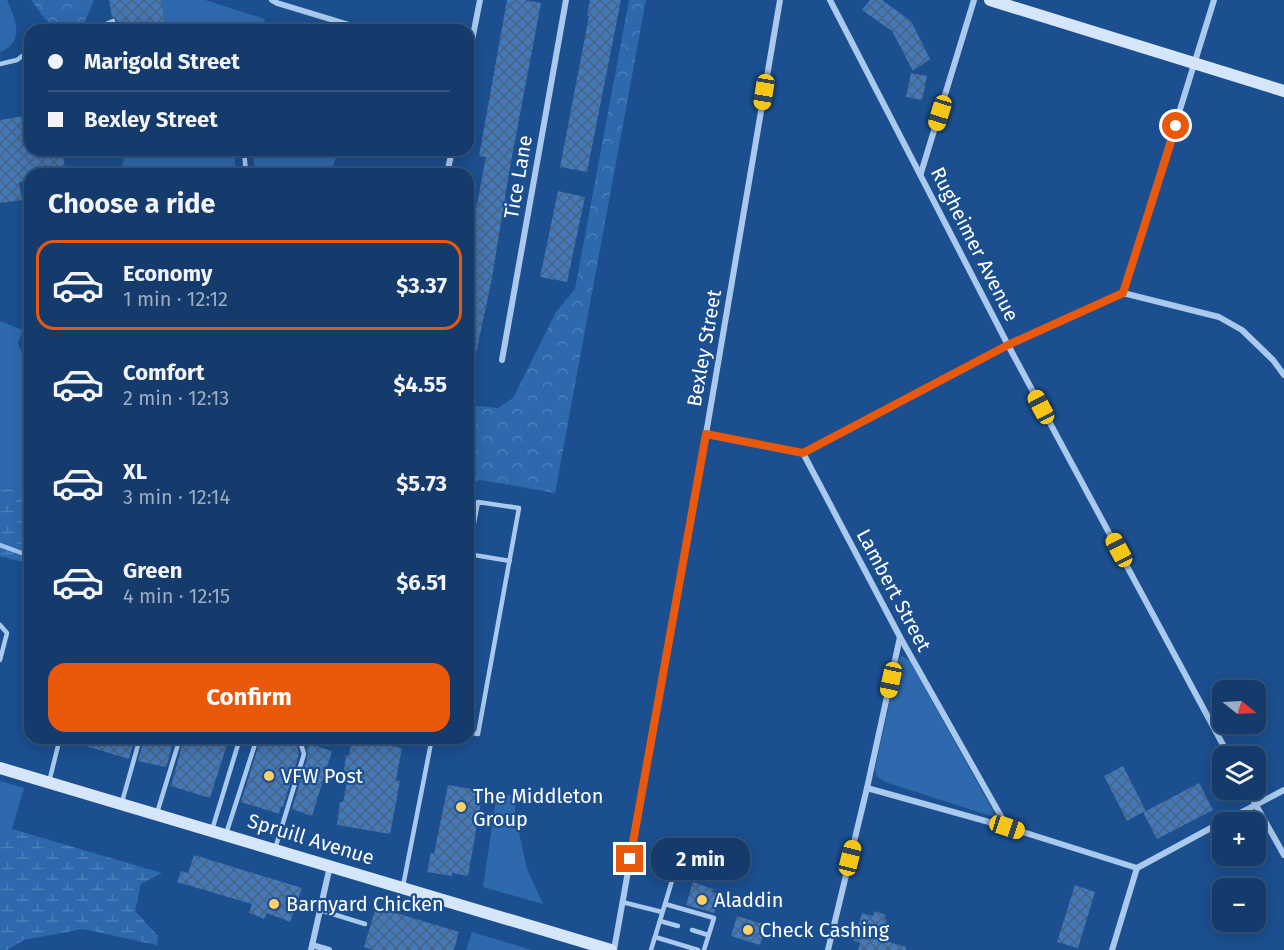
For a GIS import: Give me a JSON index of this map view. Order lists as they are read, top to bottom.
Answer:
{
  "streets": {
    "street": [
      "Tice Lane",
      "Rugheimer Avenue",
      "Bexley Street",
      "Lambert Street",
      "Spruill Avenue"
    ]
  },
  "crossings": [
    ["Bexley Street", "Spruill Avenue"]
  ],
  "places": [
    "VFW Post",
    "The Middleton Group",
    "Aladdin",
    "Barnyard Chicken",
    "Check Cashing"
  ],
  "north": "right",
  "page": {
    "banner": ["Marigold Street", "Bexley Street"],
    "heading": "Choose a ride",
    "list": [
      {
        "name": "Economy",
        "note": "1 min · 12:12",
        "value": "$3.37"
      },
      {
        "name": "Comfort",
        "note": "2 min · 12:13",
        "value": "$4.55"
      },
      {
        "name": "XL",
        "note": "3 min · 12:14",
        "value": "$5.73"
      },
      {
        "name": "Green",
        "note": "4 min · 12:15",
        "value": "$6.51"
      }
    ],
    "buttons": "Confirm",
    "map_buttons": ["+", "−"],
    "bubble": "2 min"
  }
}
